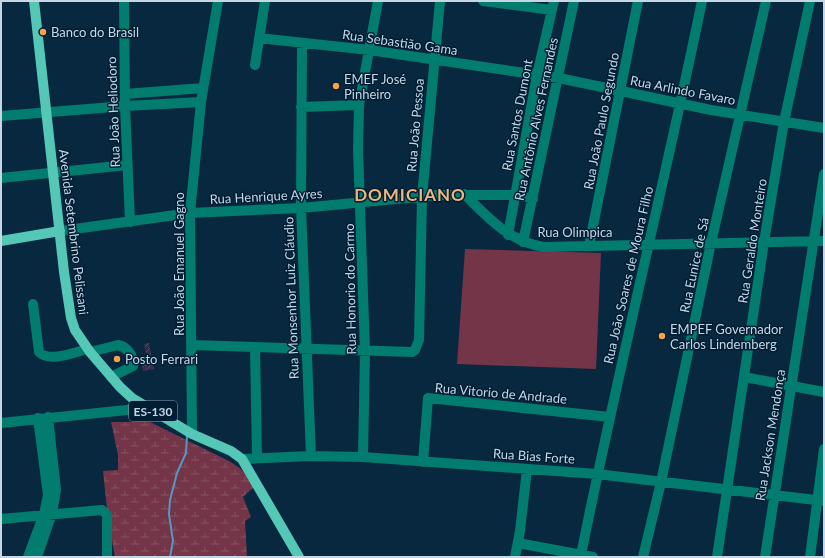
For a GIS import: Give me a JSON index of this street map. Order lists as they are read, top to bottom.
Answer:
{
  "streets": {
    "main road": ["Rua Henrique Ayres", "Avenida Setembrino Pelissani", "ES-130"],
    "street": [
      "Rua Sebastião Gama",
      "Rua Arlindo Favaro",
      "Rua João Heliodoro",
      "Rua Santos Dumont",
      "Rua Antônio Alves Fernandes",
      "Rua João Paulo Segundo",
      "Rua João Pessoa",
      "Rua Olimpica",
      "Rua Geraldo Monteiro",
      "Rua João Emanuel Gagno",
      "Rua Eunice de Sá",
      "Rua João Soares de Moura Filho",
      "Rua Honorio do Carmo",
      "Rua Monsenhor Luiz Cláudio",
      "Rua Vitorio de Andrade",
      "Rua Jackson Mendonça",
      "Rua Bias Forte"
    ]
  },
  "crossings": [
    ["Rua Sebastião Gama", "Rua Arlindo Favaro"],
    ["Rua Sebastião Gama", "Rua Santos Dumont"],
    ["Rua Sebastião Gama", "Rua João Pessoa"],
    ["Rua Sebastião Gama", "Rua Honorio do Carmo"],
    ["Rua Sebastião Gama", "Rua Monsenhor Luiz Cláudio"],
    ["Rua Arlindo Favaro", "Rua Santos Dumont"],
    ["Rua Arlindo Favaro", "Rua Antônio Alves Fernandes"],
    ["Rua Arlindo Favaro", "Rua João Paulo Segundo"],
    ["Rua Arlindo Favaro", "Rua Geraldo Monteiro"],
    ["Rua Arlindo Favaro", "Rua Eunice de Sá"],
    ["Rua Arlindo Favaro", "Rua João Soares de Moura Filho"],
    ["Rua João Heliodoro", "Rua Henrique Ayres"],
    ["Rua Santos Dumont", "Rua Henrique Ayres"],
    ["Rua Santos Dumont", "Rua Olimpica"],
    ["Rua Antônio Alves Fernandes", "Rua Henrique Ayres"],
    ["Rua Antônio Alves Fernandes", "Rua Olimpica"],
    ["Rua João Paulo Segundo", "Rua Olimpica"],
    ["Rua João Pessoa", "Rua Henrique Ayres"],
    ["Rua João Pessoa", "Rua Honorio do Carmo"],
    ["Rua Henrique Ayres", "Avenida Setembrino Pelissani"],
    ["Rua Henrique Ayres", "Rua Olimpica"],
    ["Rua Henrique Ayres", "Rua João Emanuel Gagno"],
    ["Rua Henrique Ayres", "Rua Honorio do Carmo"],
    ["Rua Henrique Ayres", "Rua Monsenhor Luiz Cláudio"],
    ["Avenida Setembrino Pelissani", "Rua João Emanuel Gagno"],
    ["Avenida Setembrino Pelissani", "Rua Bias Forte"],
    ["Rua Olimpica", "Rua Geraldo Monteiro"],
    ["Rua Olimpica", "Rua Eunice de Sá"],
    ["Rua Olimpica", "Rua João Soares de Moura Filho"],
    ["Rua Olimpica", "Rua Jackson Mendonça"],
    ["Rua Geraldo Monteiro", "Rua Bias Forte"],
    ["Rua Eunice de Sá", "Rua Bias Forte"],
    ["Rua João Soares de Moura Filho", "Rua Vitorio de Andrade"],
    ["Rua João Soares de Moura Filho", "Rua Bias Forte"],
    ["Rua Honorio do Carmo", "Rua Bias Forte"],
    ["Rua Monsenhor Luiz Cláudio", "Rua Bias Forte"],
    ["Rua Vitorio de Andrade", "Rua Bias Forte"],
    ["Rua Jackson Mendonça", "Rua Bias Forte"]
  ],
  "districts": ["DOMICIANO"],
  "places": [
    "Banco do Brasil",
    "EMEF José Pinheiro",
    "EMPEF Governador Carlos Lindemberg",
    "Posto Ferrari"
  ]
}
